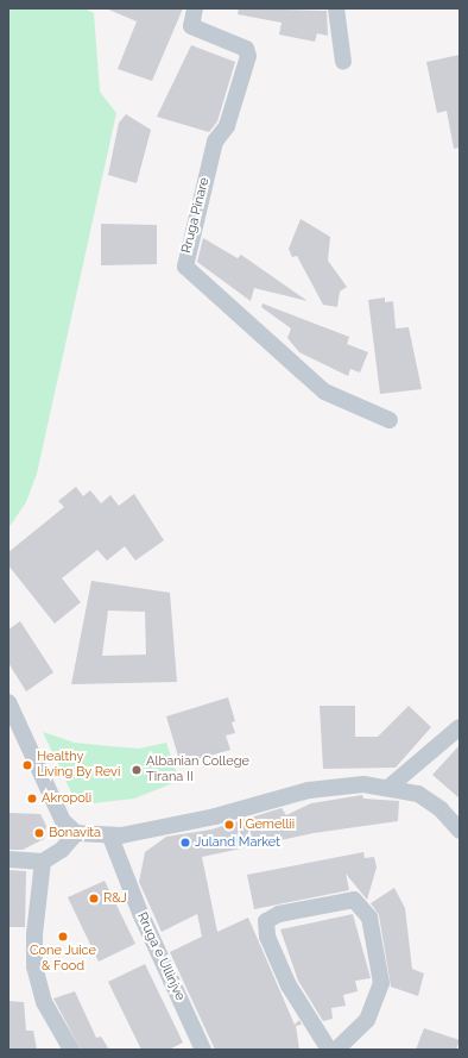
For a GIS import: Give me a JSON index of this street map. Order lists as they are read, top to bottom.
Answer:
{
  "streets": {
    "street": ["Rruga Pinare", "Rruga e Ullinjve"]
  },
  "places": [
    "Healthy Living By Revi",
    "Albanian College Tirana II",
    "Akropoli",
    "I Gemellii",
    "Bonavita",
    "Juland Market",
    "R&J",
    "Cone Juice & Food"
  ]
}
